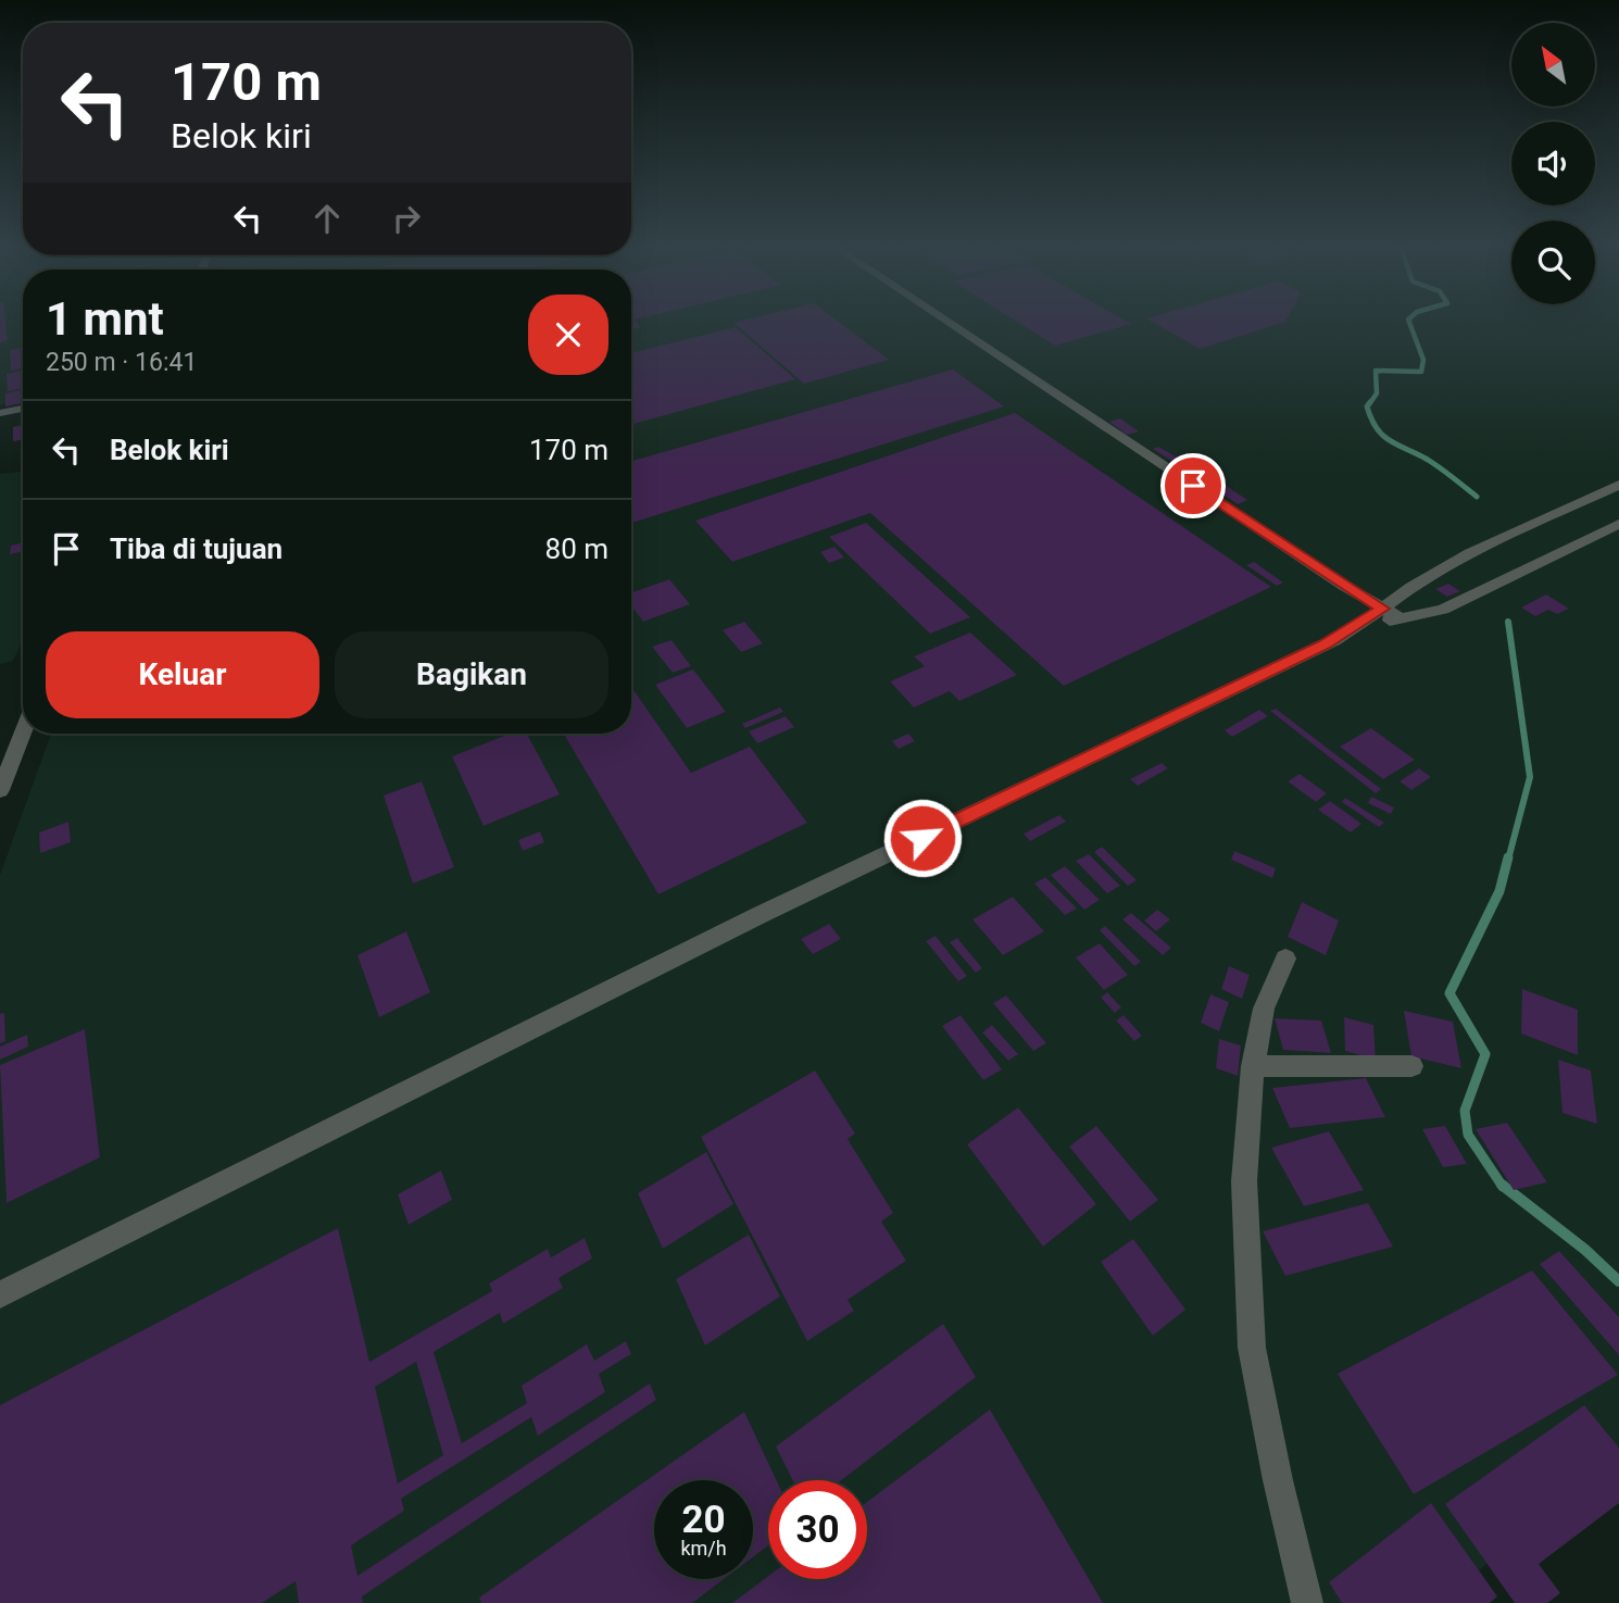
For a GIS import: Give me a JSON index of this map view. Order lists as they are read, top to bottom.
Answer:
{
  "north": "top left",
  "page": {
    "turn": ["170 m", "Belok kiri"],
    "heading": ["1 mnt", "250 m · 16:41"],
    "list": [
      {
        "name": "Belok kiri",
        "value": "170 m"
      },
      {
        "name": "Tiba di tujuan",
        "value": "80 m"
      }
    ],
    "buttons": ["Keluar", "Bagikan"],
    "speed": "20 km/h",
    "limit": "30"
  }
}
